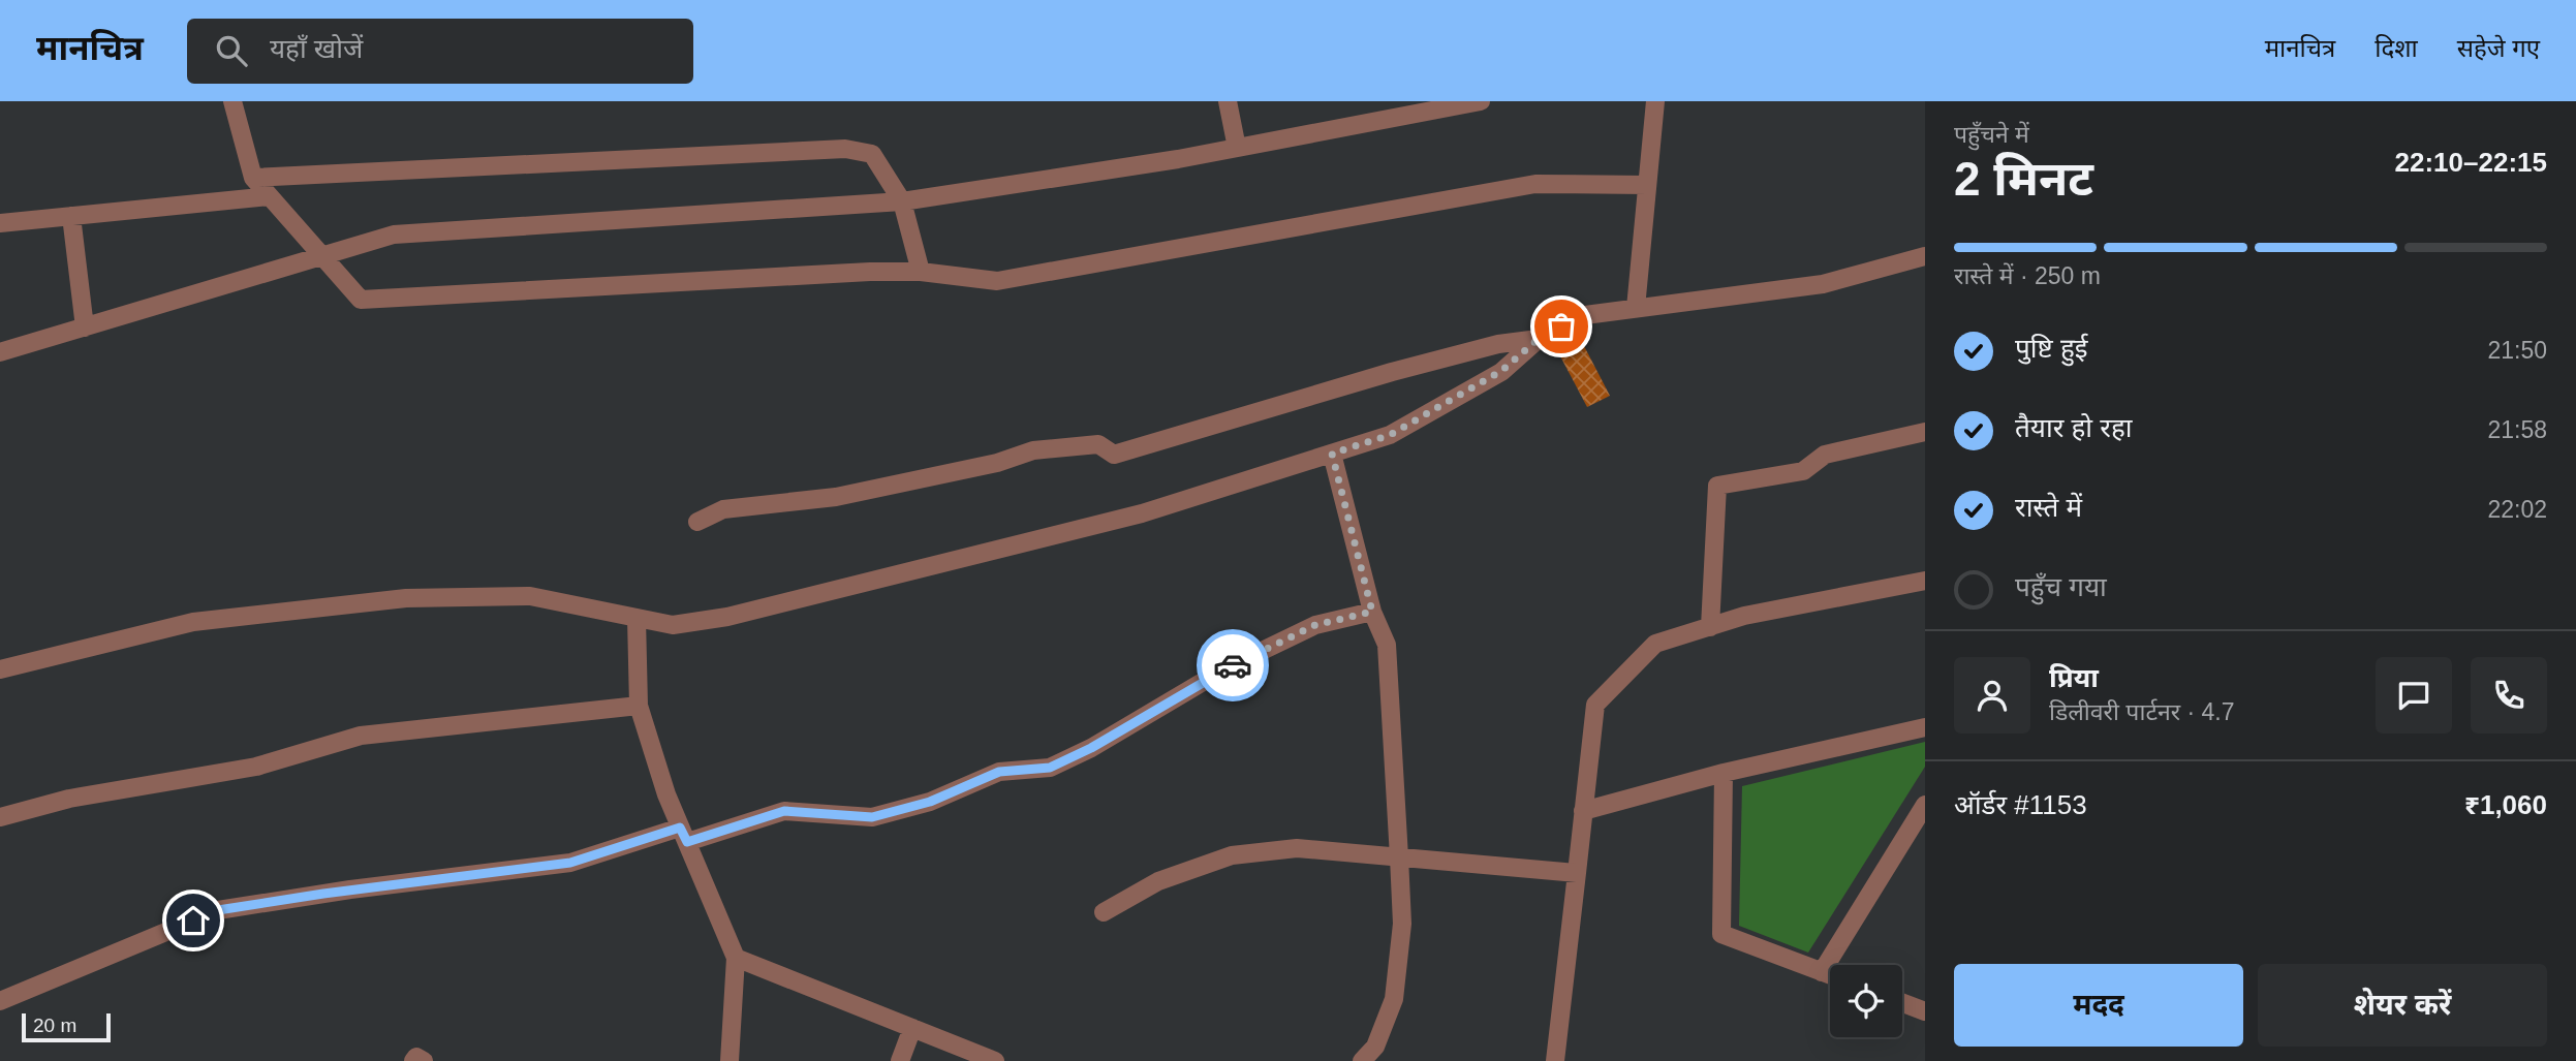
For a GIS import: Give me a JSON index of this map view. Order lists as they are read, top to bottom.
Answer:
{
  "scale_bar": "20 m",
  "page": {
    "header": "मानचित्र",
    "search": "यहाँ खोजें",
    "nav": ["मानचित्र", "दिशा", "सहेजे गए"],
    "heading": ["2 मिनट", "पहुँचने में", "22:10–22:15"],
    "panel": [
      "प्रिया",
      "डिलीवरी पार्टनर · 4.7",
      "ऑर्डर #1153",
      "₹1,060"
    ],
    "bar": "रास्ते में · 250 m",
    "list": [
      ["पुष्टि हुई", "21:50"],
      ["तैयार हो रहा", "21:58"],
      ["रास्ते में", "22:02"],
      "पहुँच गया"
    ],
    "buttons": ["मदद", "शेयर करें"],
    "scale": "20 m"
  }
}
